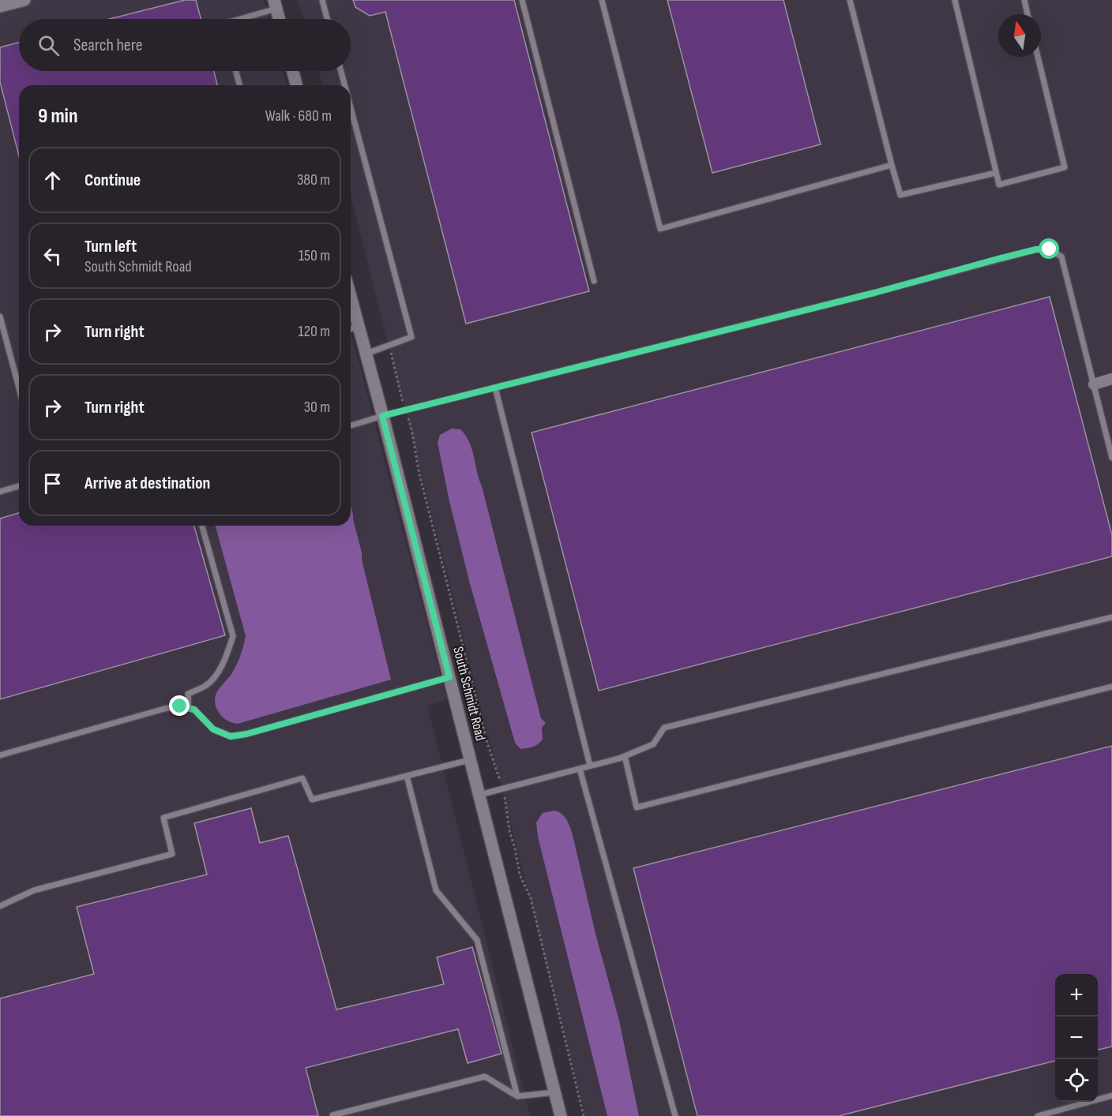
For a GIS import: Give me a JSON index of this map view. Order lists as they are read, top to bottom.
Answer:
{
  "streets": {
    "street": ["South Schmidt Road"]
  },
  "north": "top",
  "page": {
    "search": "Search here",
    "heading": ["9 min", "Walk · 680 m"],
    "list": [
      ["Continue", "380 m"],
      ["Turn left", "South Schmidt Road", "150 m"],
      ["Turn right", "120 m"],
      ["Turn right", "30 m"],
      "Arrive at destination"
    ],
    "map_buttons": ["+", "−"]
  }
}
